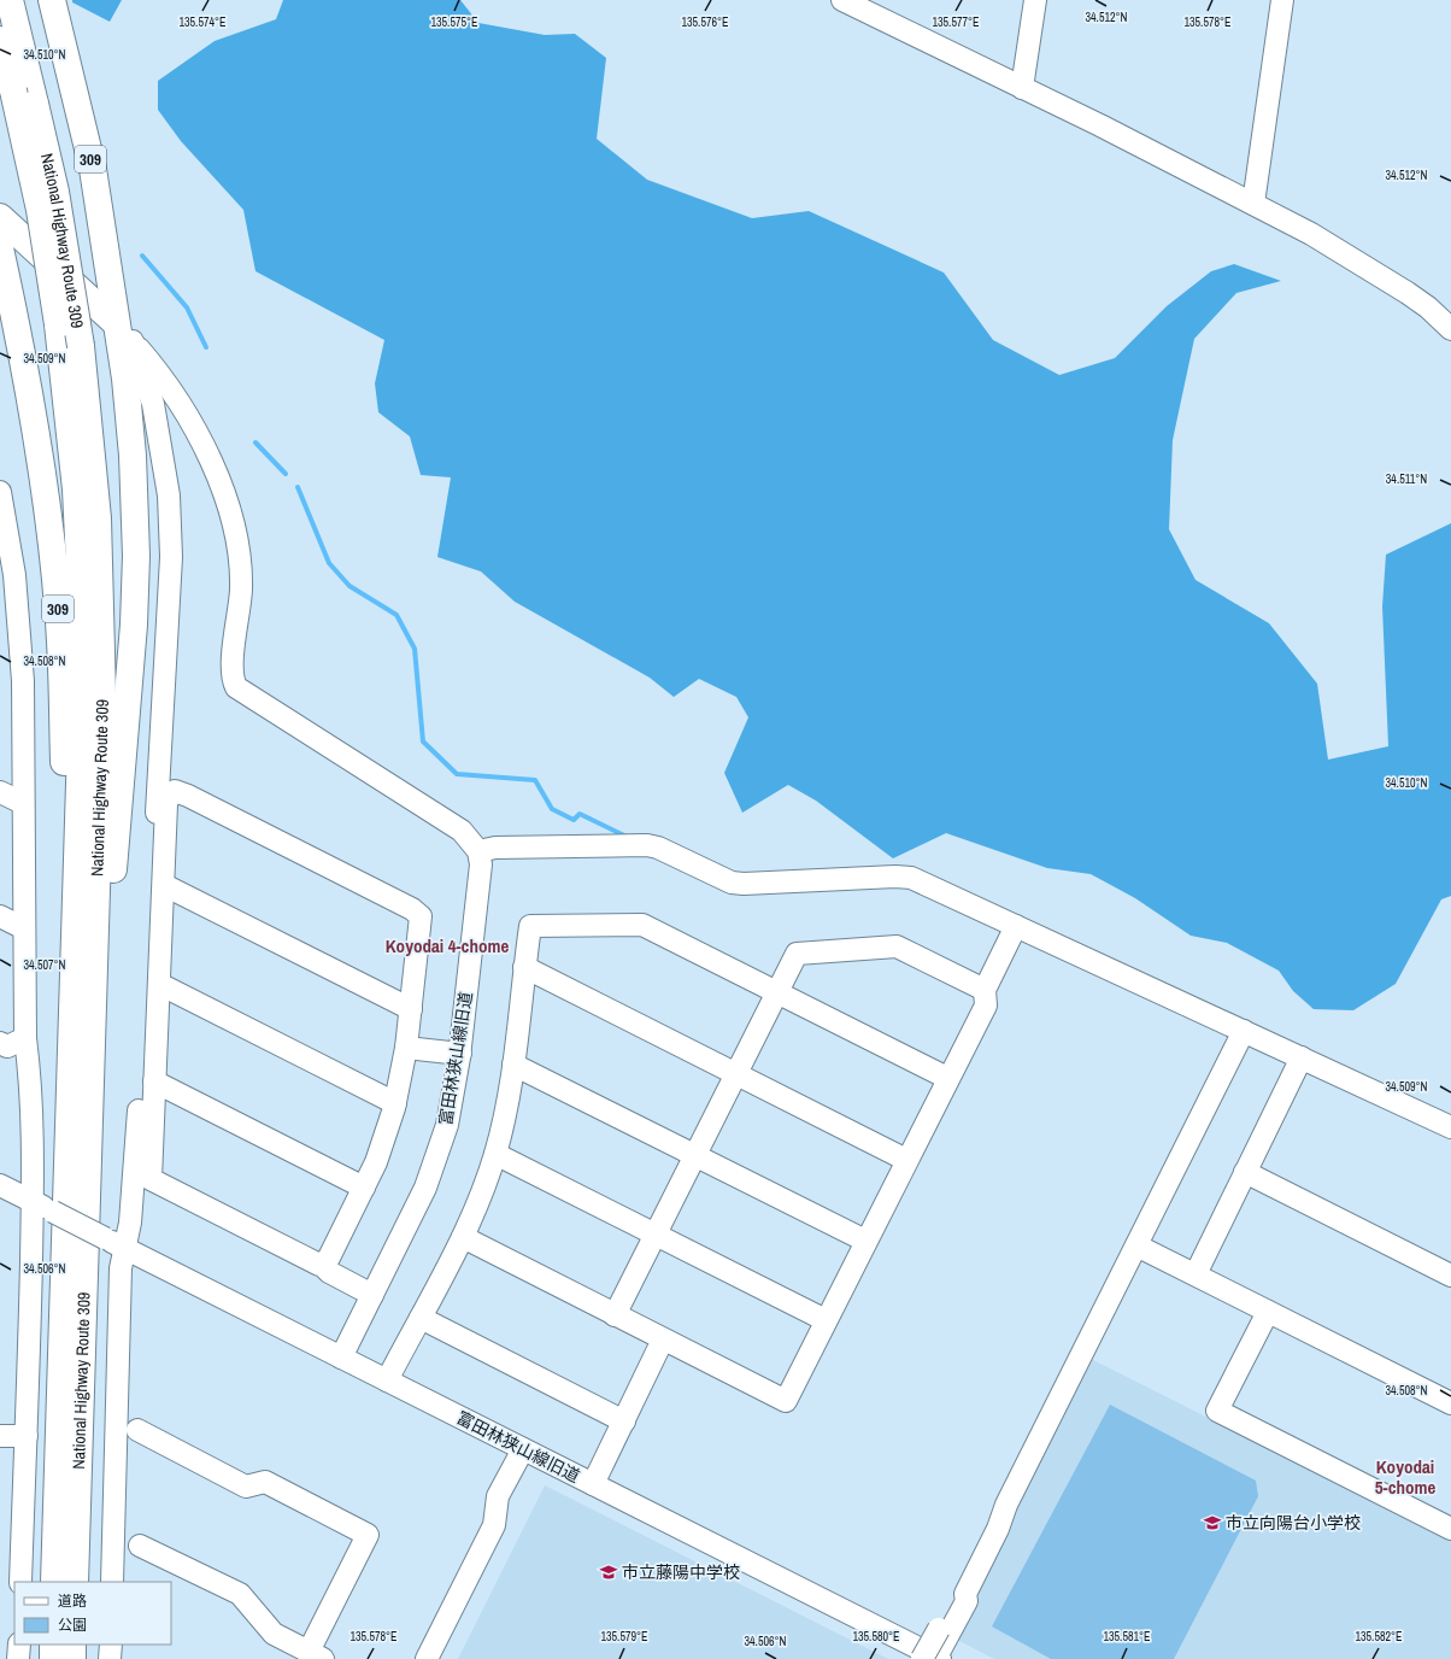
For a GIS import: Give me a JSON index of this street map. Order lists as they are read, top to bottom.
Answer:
{
  "streets": {
    "main road": ["309", "National Highway Route 309"],
    "street": ["富田林狭山線旧道"]
  },
  "crossings": [
    ["309", "National Highway Route 309"]
  ],
  "districts": ["Koyodai 4-chome", "Koyodai 5-chome"],
  "places": {
    "school or university": ["市立向陽台小学校", "市立藤陽中学校"]
  },
  "legend": ["道路", "公園"],
  "coordinates": [
    "34.512°N",
    "135.574°E",
    "135.575°E",
    "135.576°E",
    "135.577°E",
    "135.578°E",
    "34.510°N",
    "34.509°N",
    "34.511°N",
    "34.508°N",
    "34.507°N",
    "34.506°N",
    "135.579°E",
    "135.580°E",
    "135.581°E",
    "135.582°E"
  ]
}
